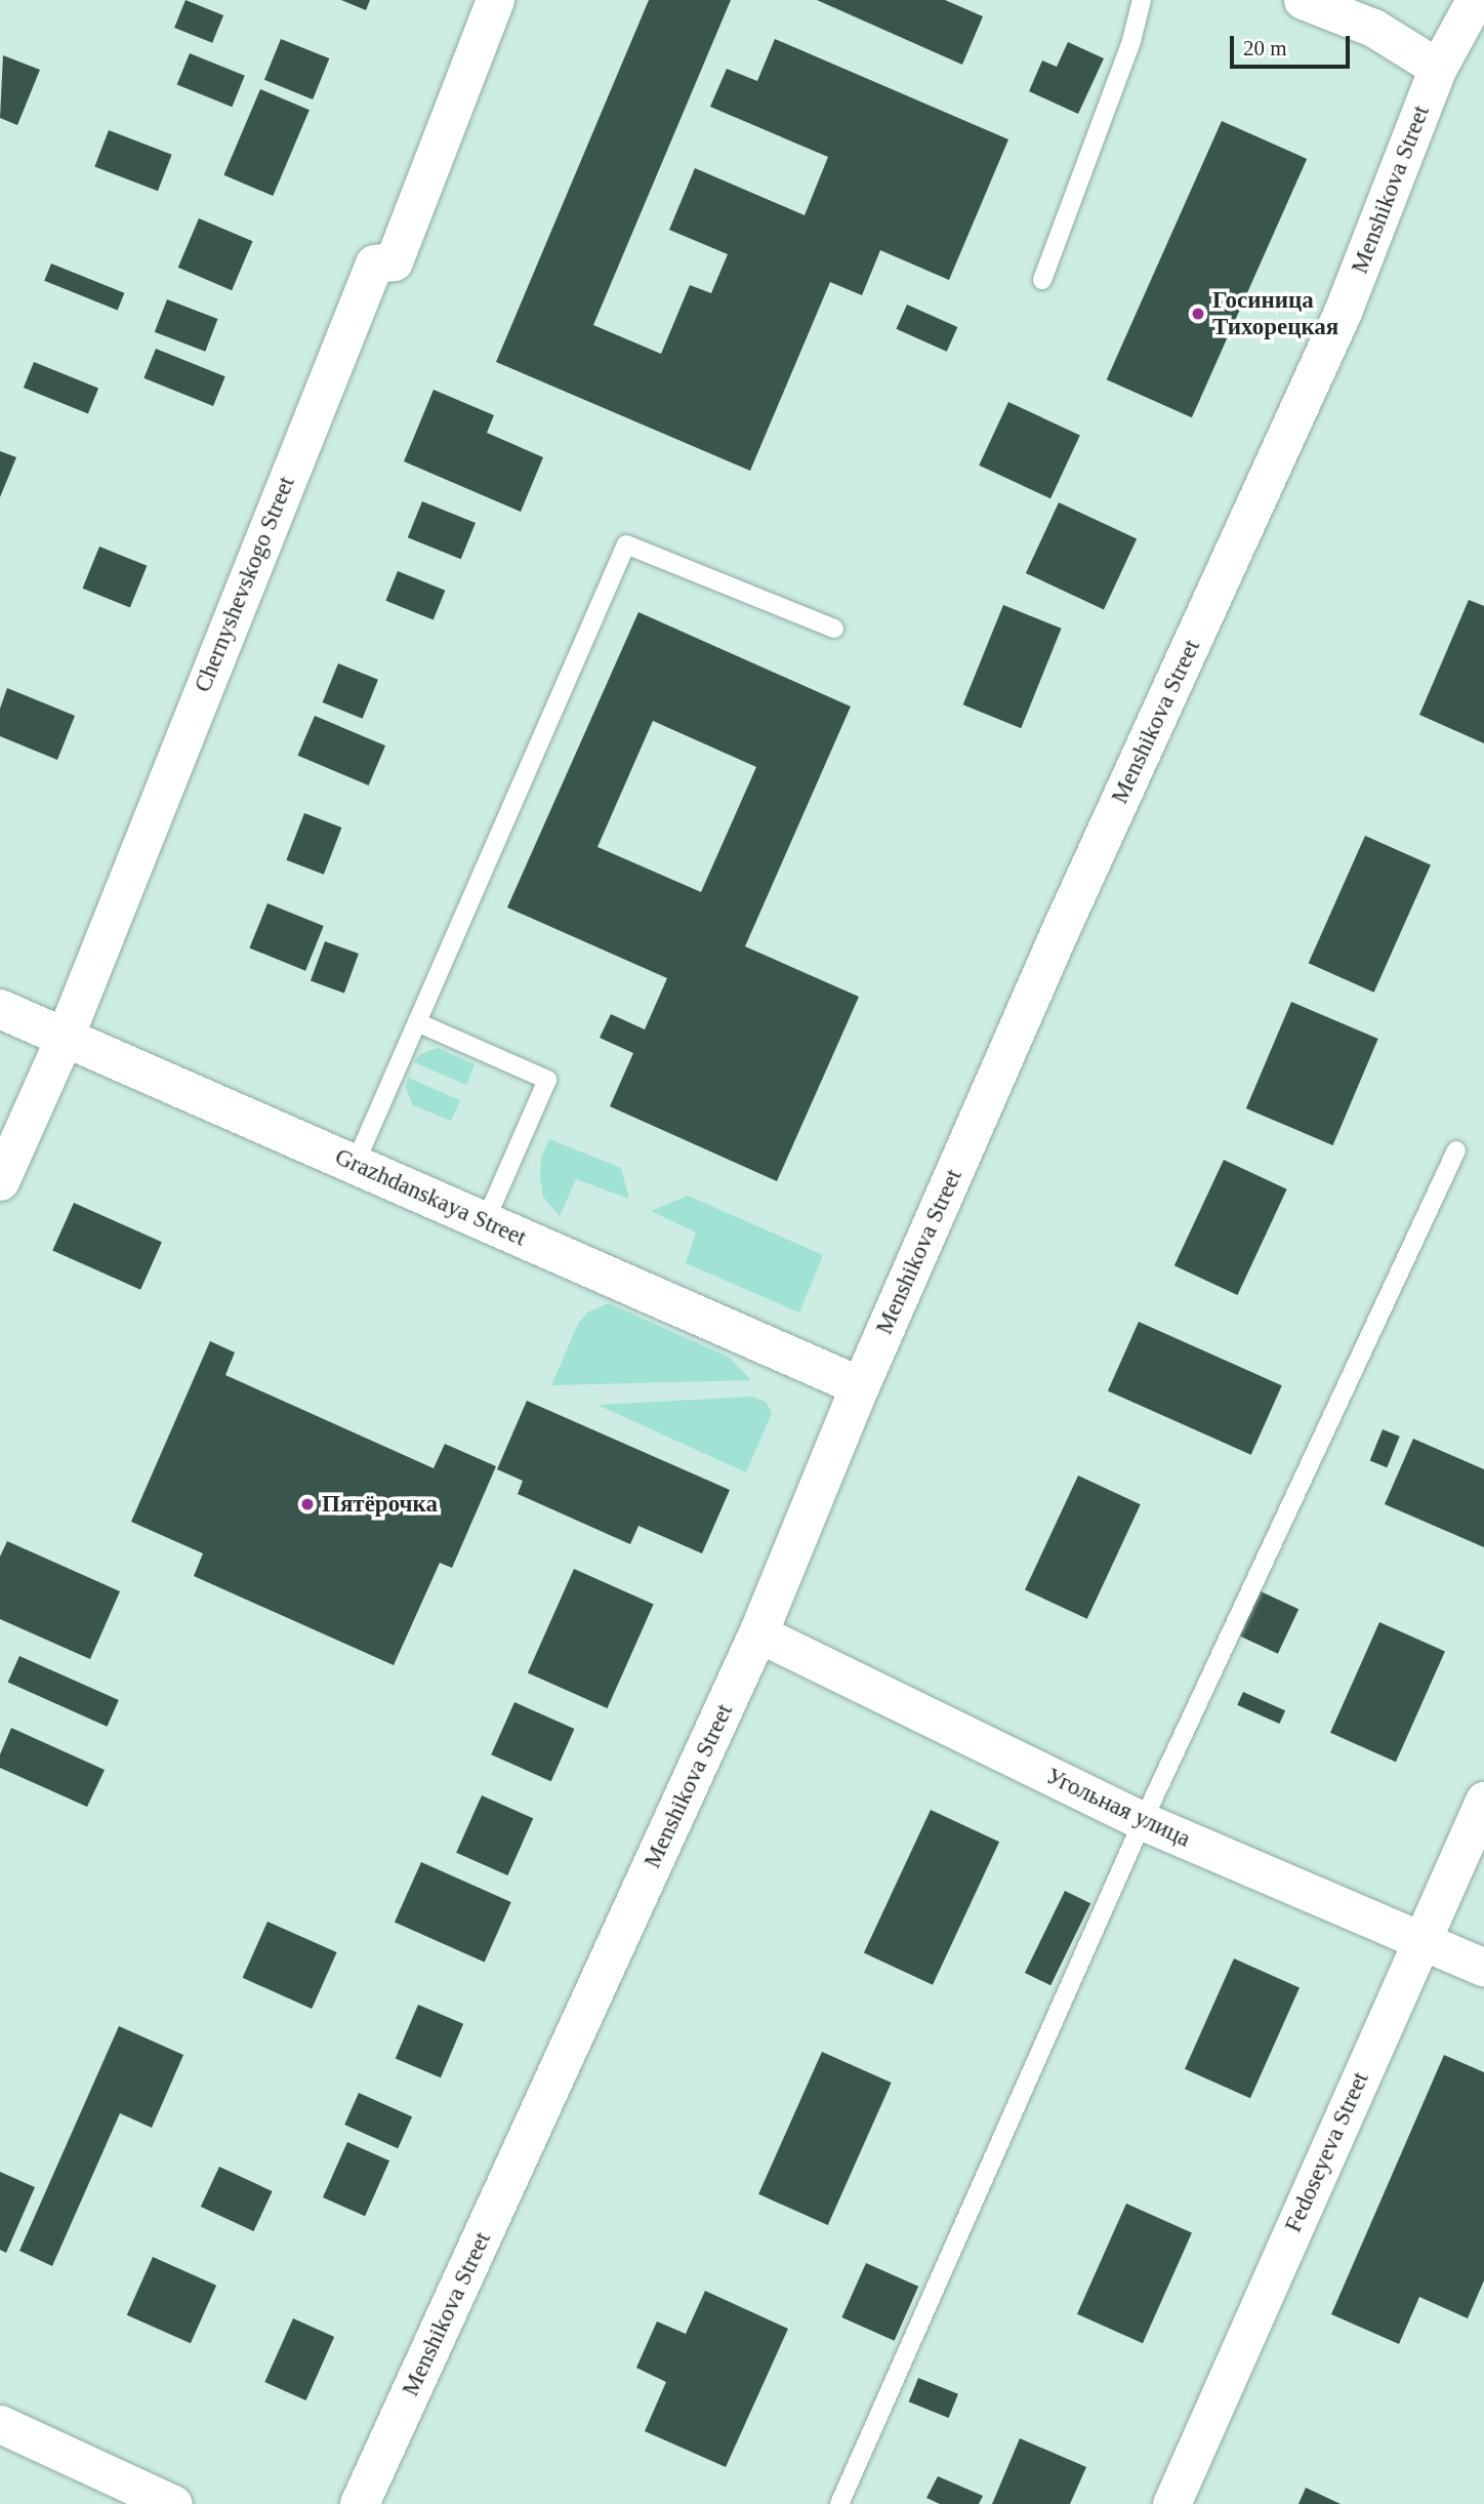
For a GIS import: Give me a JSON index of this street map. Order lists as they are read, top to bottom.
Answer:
{
  "streets": {
    "main road": ["Menshikova Street", "Grazhdanskaya Street"],
    "street": ["Chernyshevskogo Street", "Угольная улица", "Fedoseyeva Street"]
  },
  "crossings": [
    ["Menshikova Street", "Grazhdanskaya Street"],
    ["Menshikova Street", "Угольная улица"],
    ["Chernyshevskogo Street", "Grazhdanskaya Street"],
    ["Угольная улица", "Fedoseyeva Street"]
  ],
  "places": ["Госиница Тихорецкая", "Пятёрочка"],
  "scale_bar": "20 m"
}
